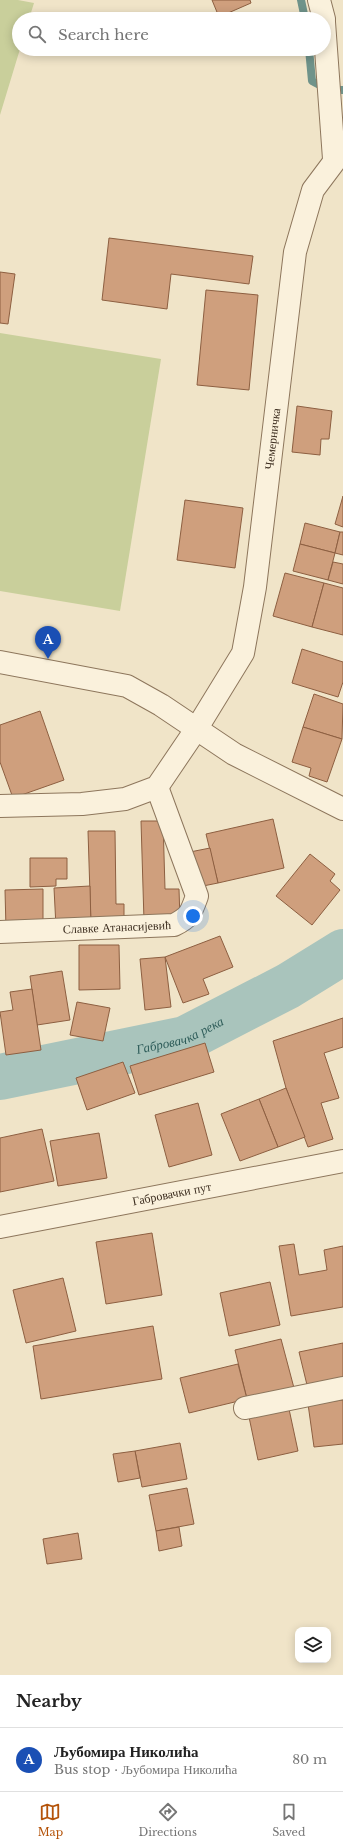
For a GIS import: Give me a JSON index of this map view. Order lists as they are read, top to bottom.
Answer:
{
  "streets": {
    "street": ["Чемерничка", "Славке Атанасијевић", "Габровачки пут"]
  },
  "water": ["Габровачка река"],
  "page": {
    "search": "Search here",
    "pins": "A",
    "heading": "Nearby",
    "list": [
      {
        "mark": "A",
        "name": "Љубомира Николића",
        "note": "Bus stop · Љубомира Николића",
        "value": "80 m"
      }
    ],
    "nav": ["Map", "Directions", "Saved"]
  }
}
